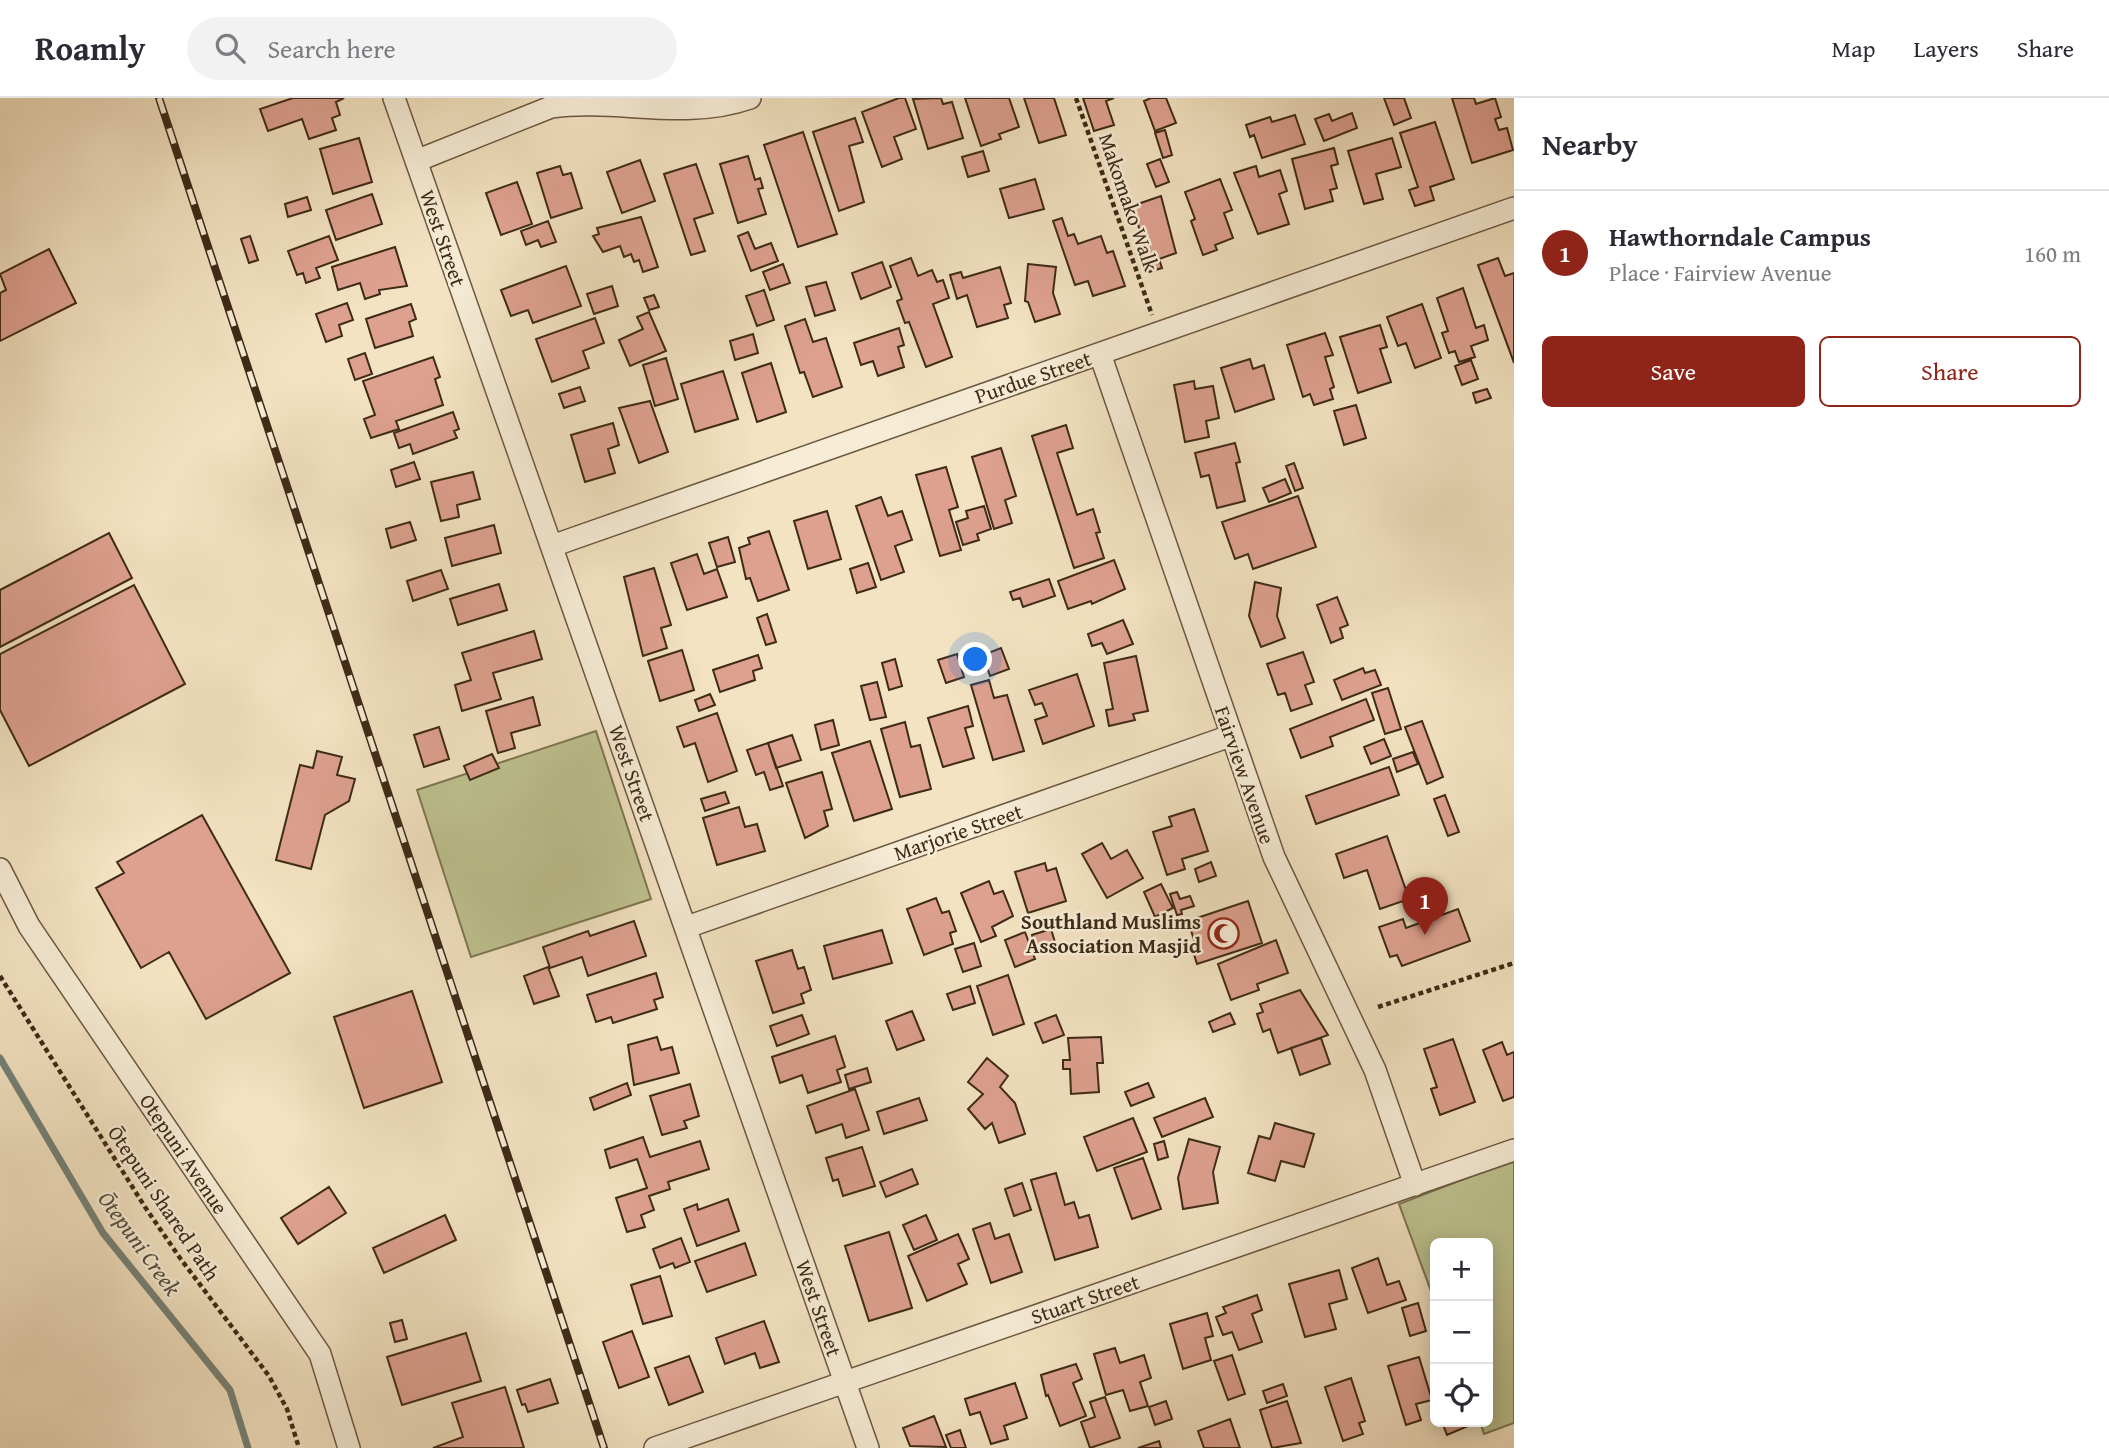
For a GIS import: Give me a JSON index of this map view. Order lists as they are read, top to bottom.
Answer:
{
  "streets": {
    "street": [
      "West Street",
      "Purdue Street",
      "Fairview Avenue",
      "Marjorie Street",
      "Otepuni Avenue",
      "Stuart Street"
    ],
    "path": ["Makomako Walk", "Ōtepuni Shared Path"]
  },
  "crossings": [
    ["West Street", "Purdue Street"],
    ["West Street", "Marjorie Street"],
    ["West Street", "Stuart Street"],
    ["Purdue Street", "Fairview Avenue"],
    ["Fairview Avenue", "Marjorie Street"],
    ["Fairview Avenue", "Stuart Street"]
  ],
  "water": ["Ōtepuni Creek"],
  "places": {
    "mosque": ["Southland Muslims Association Masjid"]
  },
  "page": {
    "header": "Roamly",
    "search": "Search here",
    "nav": ["Map", "Layers", "Share"],
    "heading": "Nearby",
    "list": [
      {
        "mark": "1",
        "name": "Hawthorndale Campus",
        "note": "Place · Fairview Avenue",
        "value": "160 m"
      }
    ],
    "buttons": ["Save", "Share"],
    "pins": "1",
    "map_buttons": ["+", "−"]
  }
}
